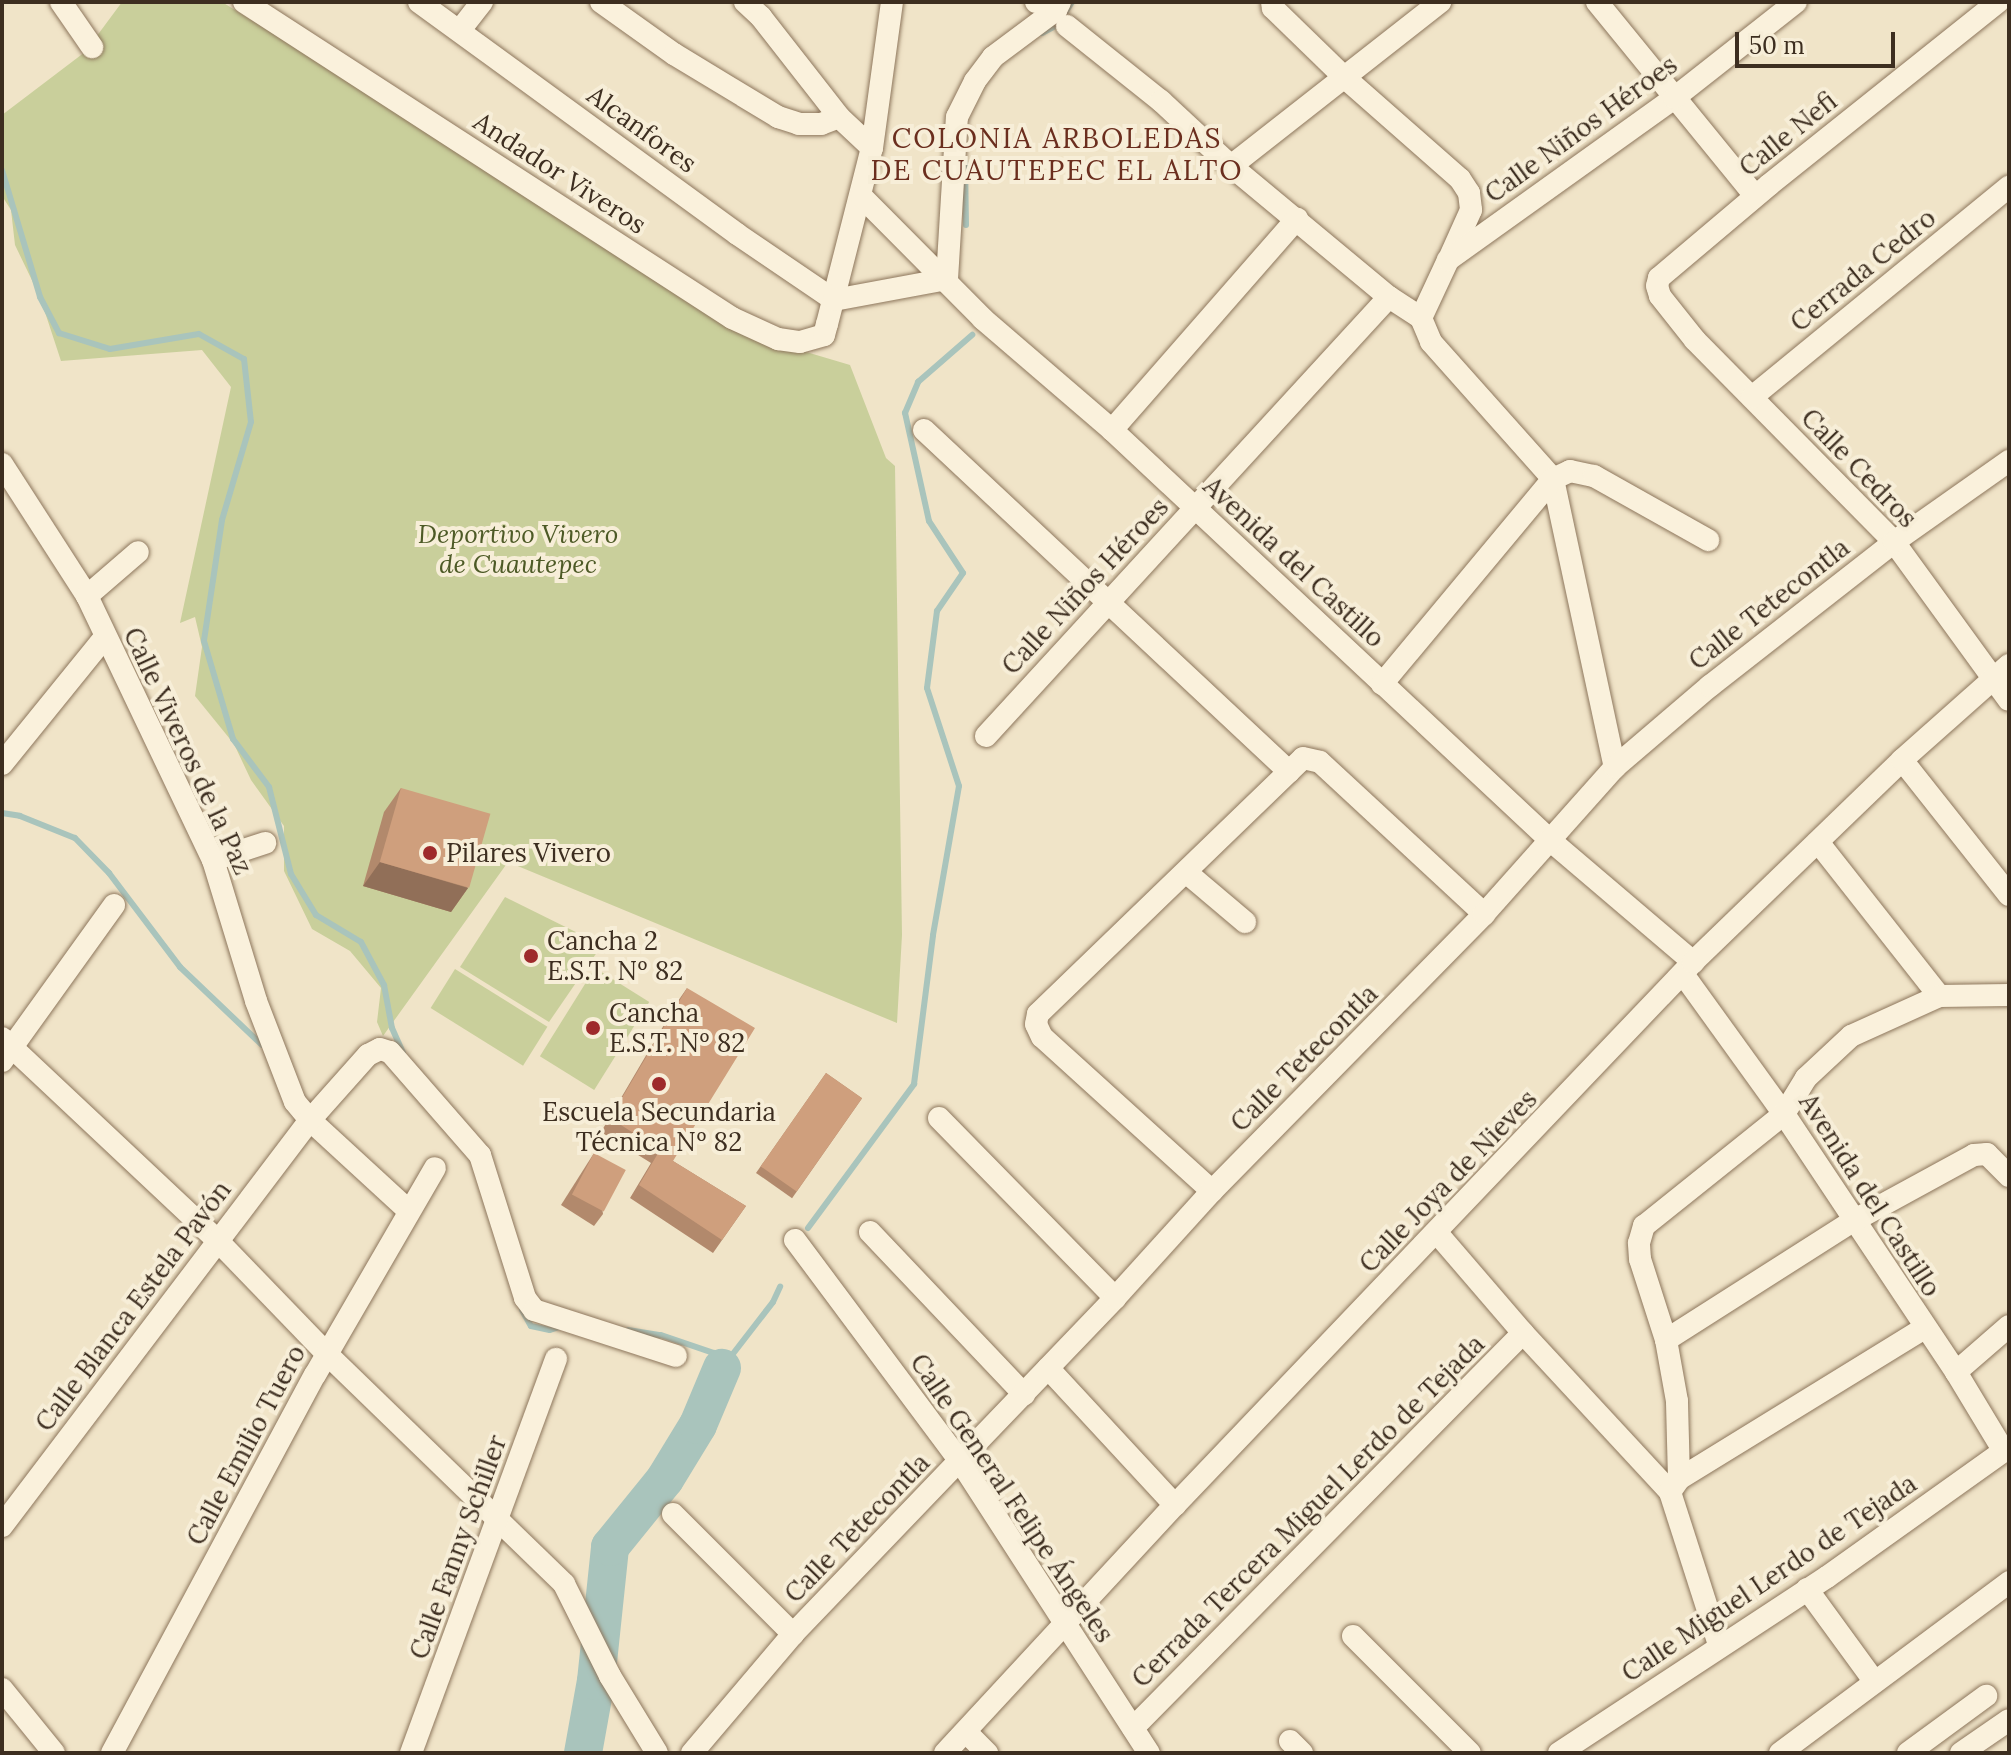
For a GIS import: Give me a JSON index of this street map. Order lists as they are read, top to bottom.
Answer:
{
  "streets": {
    "street": [
      "Alcanfores",
      "Calle Niños Héroes",
      "Calle Nefi",
      "Andador Viveros",
      "Cerrada Cedro",
      "Calle Cedros",
      "Avenida del Castillo",
      "Calle Tetecontla",
      "Calle Viveros de la Paz",
      "Calle Joya de Nieves",
      "Calle Blanca Estela Pavón",
      "Calle Emilio Tuero",
      "Calle General Felipe Ángeles",
      "Cerrada Tercera Miguel Lerdo de Tejada",
      "Calle Fanny Schiller",
      "Calle Miguel Lerdo de Tejada"
    ]
  },
  "crossings": [
    ["Alcanfores", "Andador Viveros"],
    ["Calle Niños Héroes", "Avenida del Castillo"],
    ["Calle Nefi", "Calle Cedros"],
    ["Cerrada Cedro", "Calle Cedros"],
    ["Calle Cedros", "Calle Tetecontla"],
    ["Calle Cedros", "Calle Joya de Nieves"],
    ["Avenida del Castillo", "Calle Tetecontla"],
    ["Avenida del Castillo", "Calle Joya de Nieves"],
    ["Avenida del Castillo", "Calle Miguel Lerdo de Tejada"],
    ["Calle Tetecontla", "Calle General Felipe Ángeles"],
    ["Calle Viveros de la Paz", "Calle Blanca Estela Pavón"],
    ["Calle Viveros de la Paz", "Calle Emilio Tuero"],
    ["Calle Joya de Nieves", "Calle General Felipe Ángeles"],
    ["Calle General Felipe Ángeles", "Cerrada Tercera Miguel Lerdo de Tejada"]
  ],
  "districts": ["COLONIA ARBOLEDAS DE CUAUTEPEC EL ALTO"],
  "parks": ["Deportivo Vivero de Cuautepec"],
  "places": [
    "Pilares Vivero",
    "Cancha 2 E.S.T. Nº 82",
    "Cancha E.S.T. Nº 82",
    "Escuela Secundaria Técnica Nº 82"
  ],
  "scale_bar": "50 m"
}
